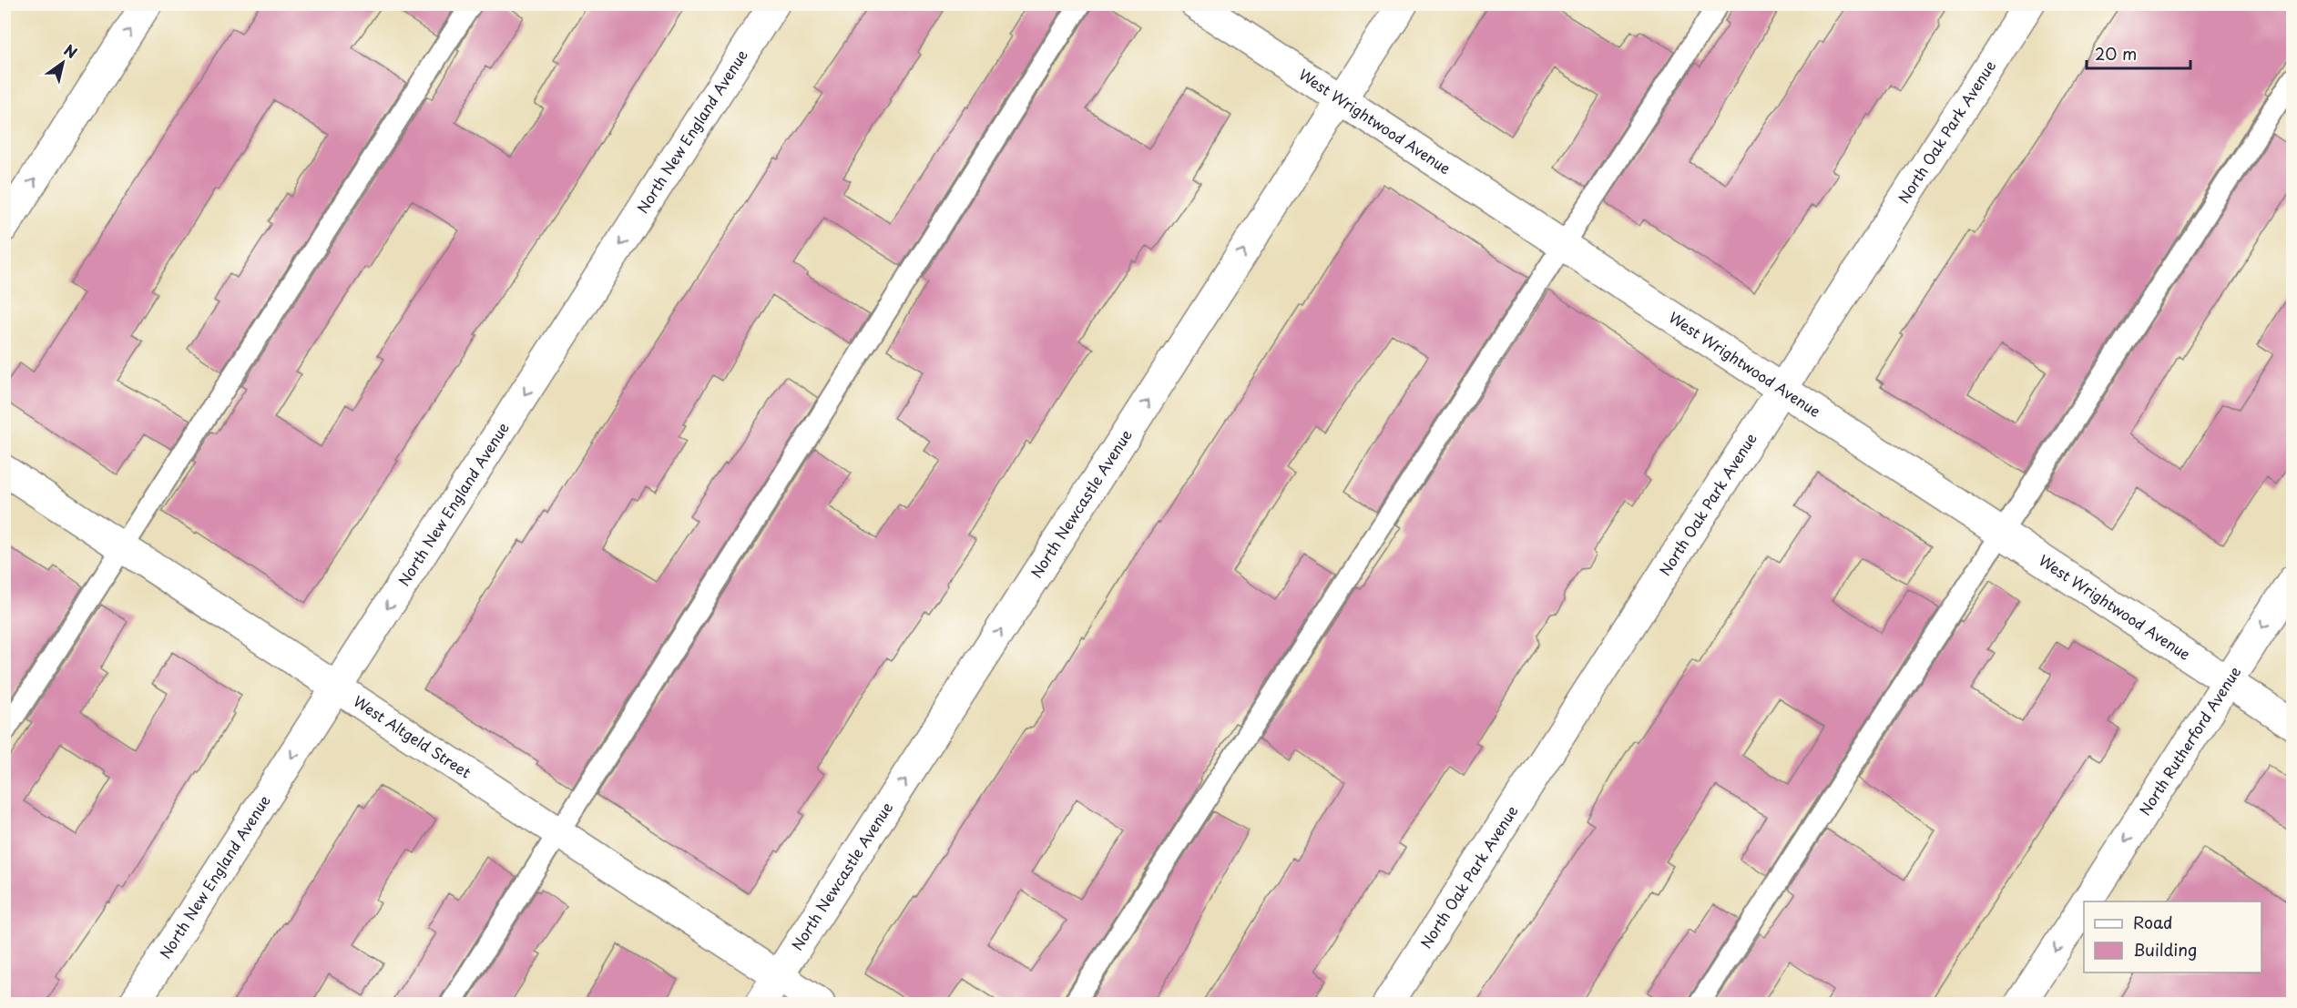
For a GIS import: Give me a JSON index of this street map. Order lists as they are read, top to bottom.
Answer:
{
  "streets": {
    "street": [
      "West Wrightwood Avenue",
      "North New England Avenue",
      "North Oak Park Avenue",
      "North Newcastle Avenue",
      "West Altgeld Street",
      "North Rutherford Avenue"
    ]
  },
  "crossings": [
    ["West Wrightwood Avenue", "North Oak Park Avenue"],
    ["West Wrightwood Avenue", "North Newcastle Avenue"],
    ["West Wrightwood Avenue", "North Rutherford Avenue"],
    ["North New England Avenue", "West Altgeld Street"],
    ["North Newcastle Avenue", "West Altgeld Street"]
  ],
  "one_way": ["North New England Avenue", "North Newcastle Avenue", "North Rutherford Avenue"],
  "legend": ["Road", "Building"],
  "scale_bar": "20 m",
  "north": "top right"
}
